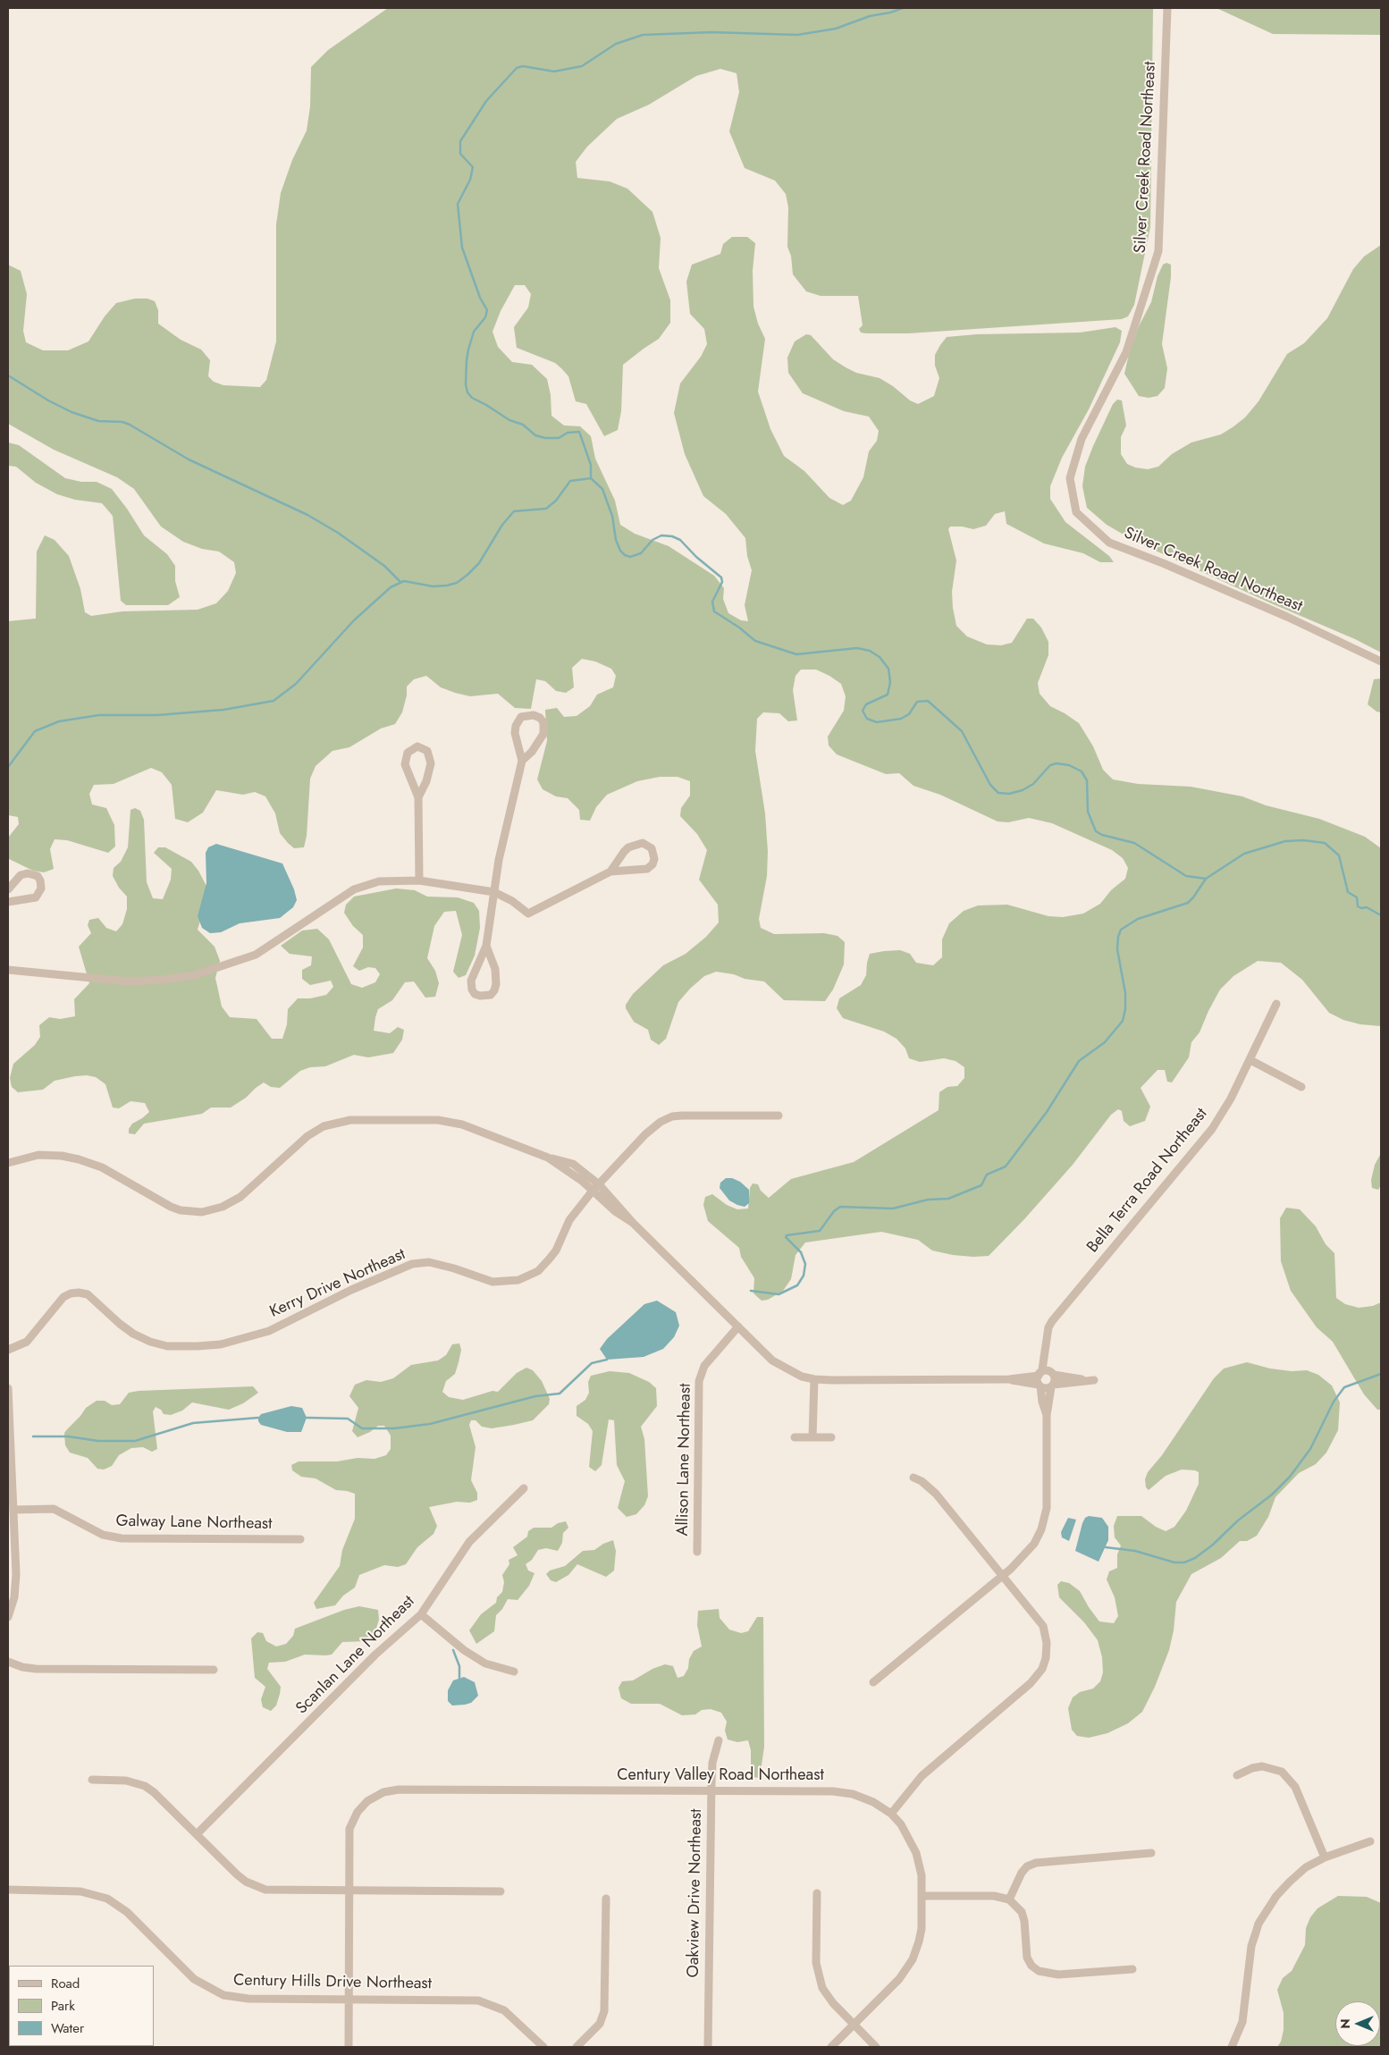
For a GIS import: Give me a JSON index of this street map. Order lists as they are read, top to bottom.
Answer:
{
  "streets": {
    "street": [
      "Silver Creek Road Northeast",
      "Bella Terra Road Northeast",
      "Kerry Drive Northeast",
      "Allison Lane Northeast",
      "Galway Lane Northeast",
      "Scanlan Lane Northeast",
      "Century Valley Road Northeast",
      "Oakview Drive Northeast",
      "Century Hills Drive Northeast"
    ]
  },
  "crossings": [
    ["Century Valley Road Northeast", "Oakview Drive Northeast"],
    ["Century Valley Road Northeast", "Century Hills Drive Northeast"]
  ],
  "legend": ["Road", "Park", "Water"],
  "north": "left"
}
